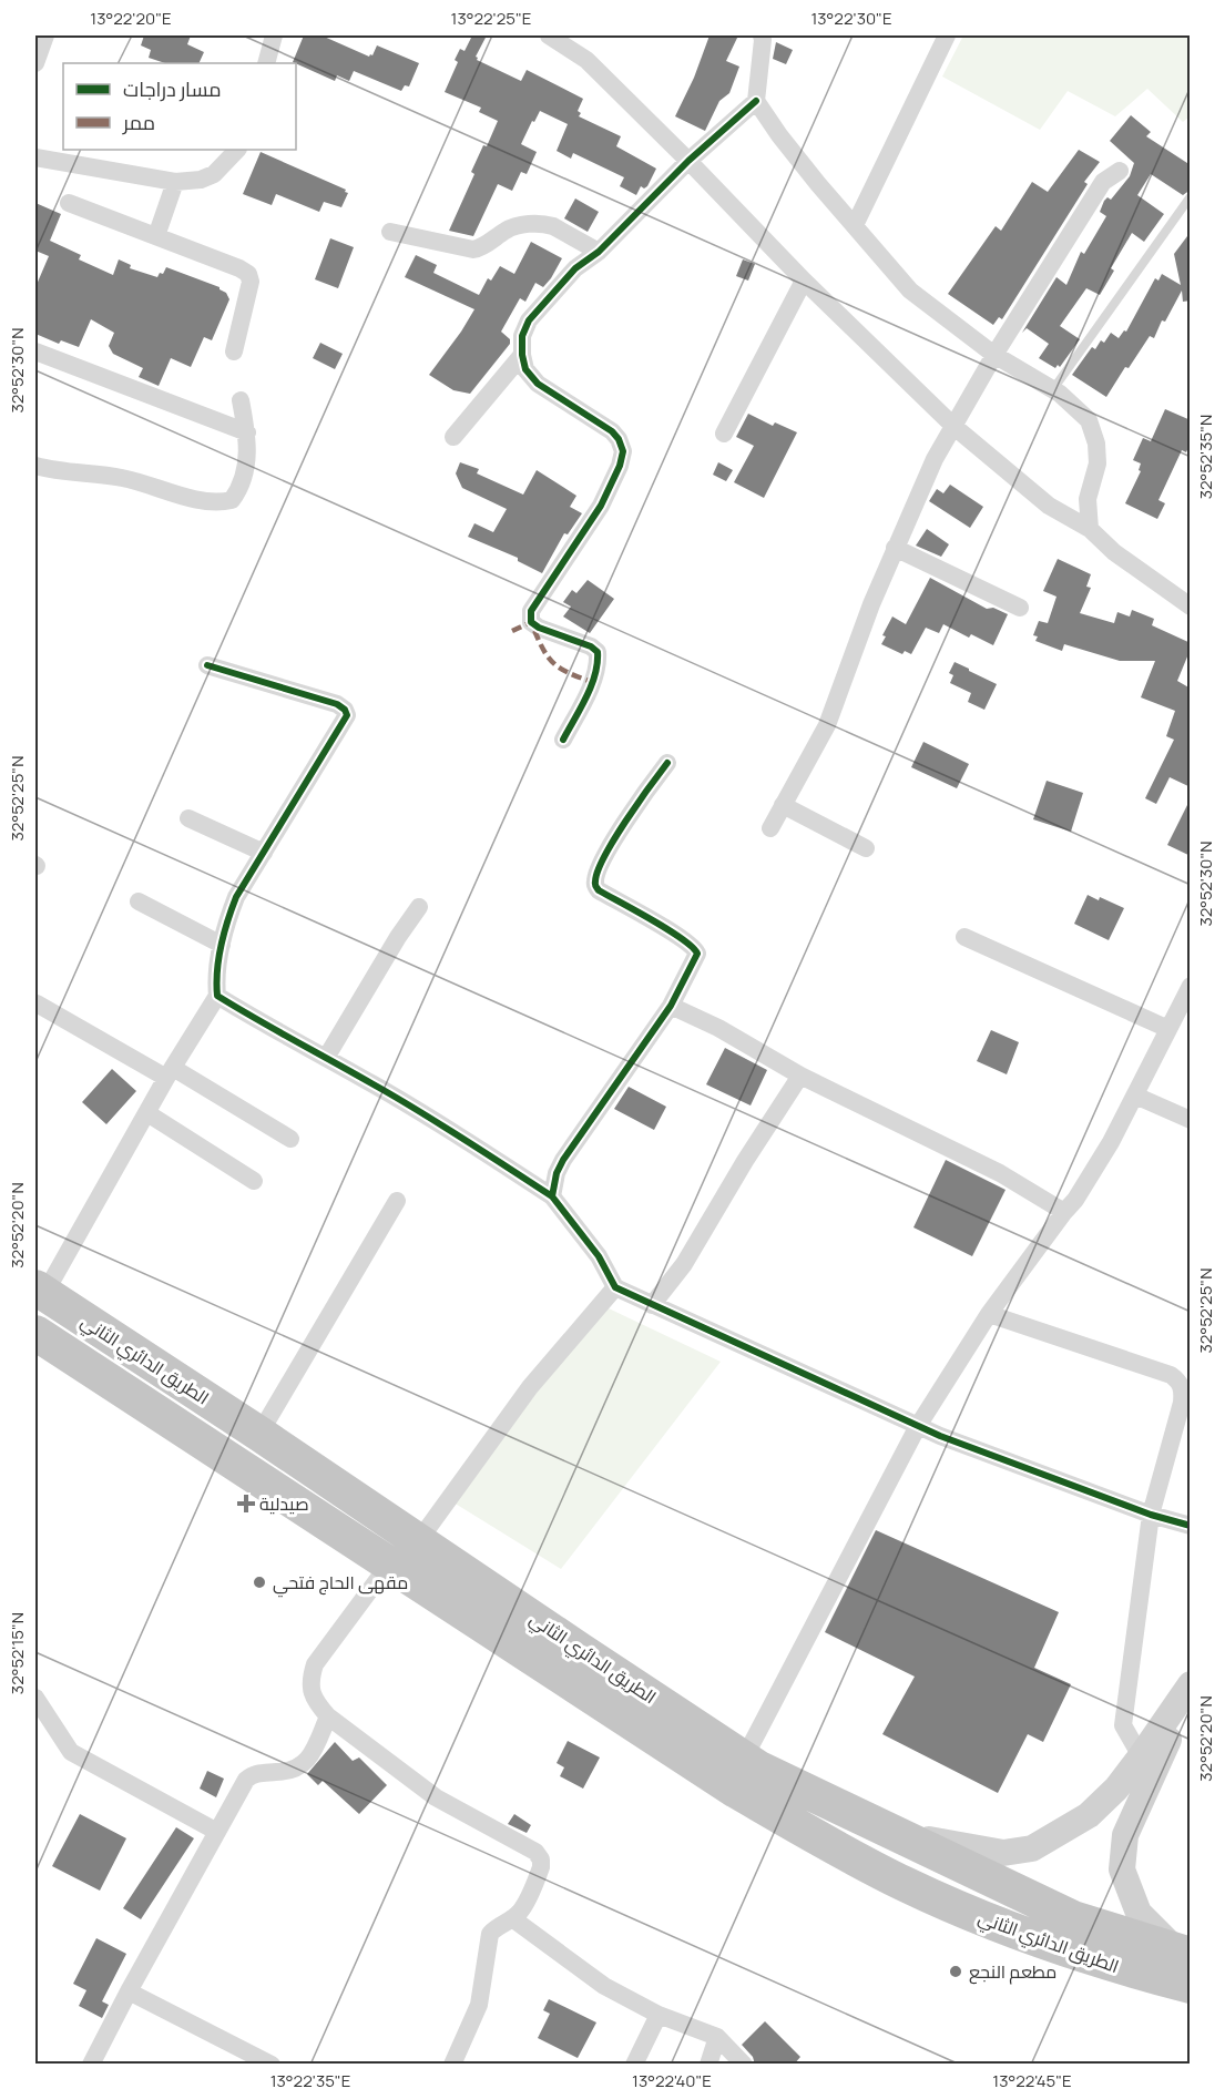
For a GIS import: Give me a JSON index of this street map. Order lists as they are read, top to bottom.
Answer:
{
  "streets": {
    "highway": ["الطريق الدائري الثاني"]
  },
  "places": {
    "health": ["صيدلية"],
    "other": ["مقهى الحاج فتحي", "مطعم النجع"]
  },
  "legend": ["مسار دراجات", "ممر"],
  "coordinates": [
    "13°22'20\"E",
    "13°22'25\"E",
    "13°22'30\"E",
    "32°52'30\"N",
    "32°52'35\"N",
    "32°52'25\"N",
    "32°52'20\"N",
    "32°52'15\"N",
    "13°22'35\"E",
    "13°22'40\"E",
    "13°22'45\"E"
  ]
}
